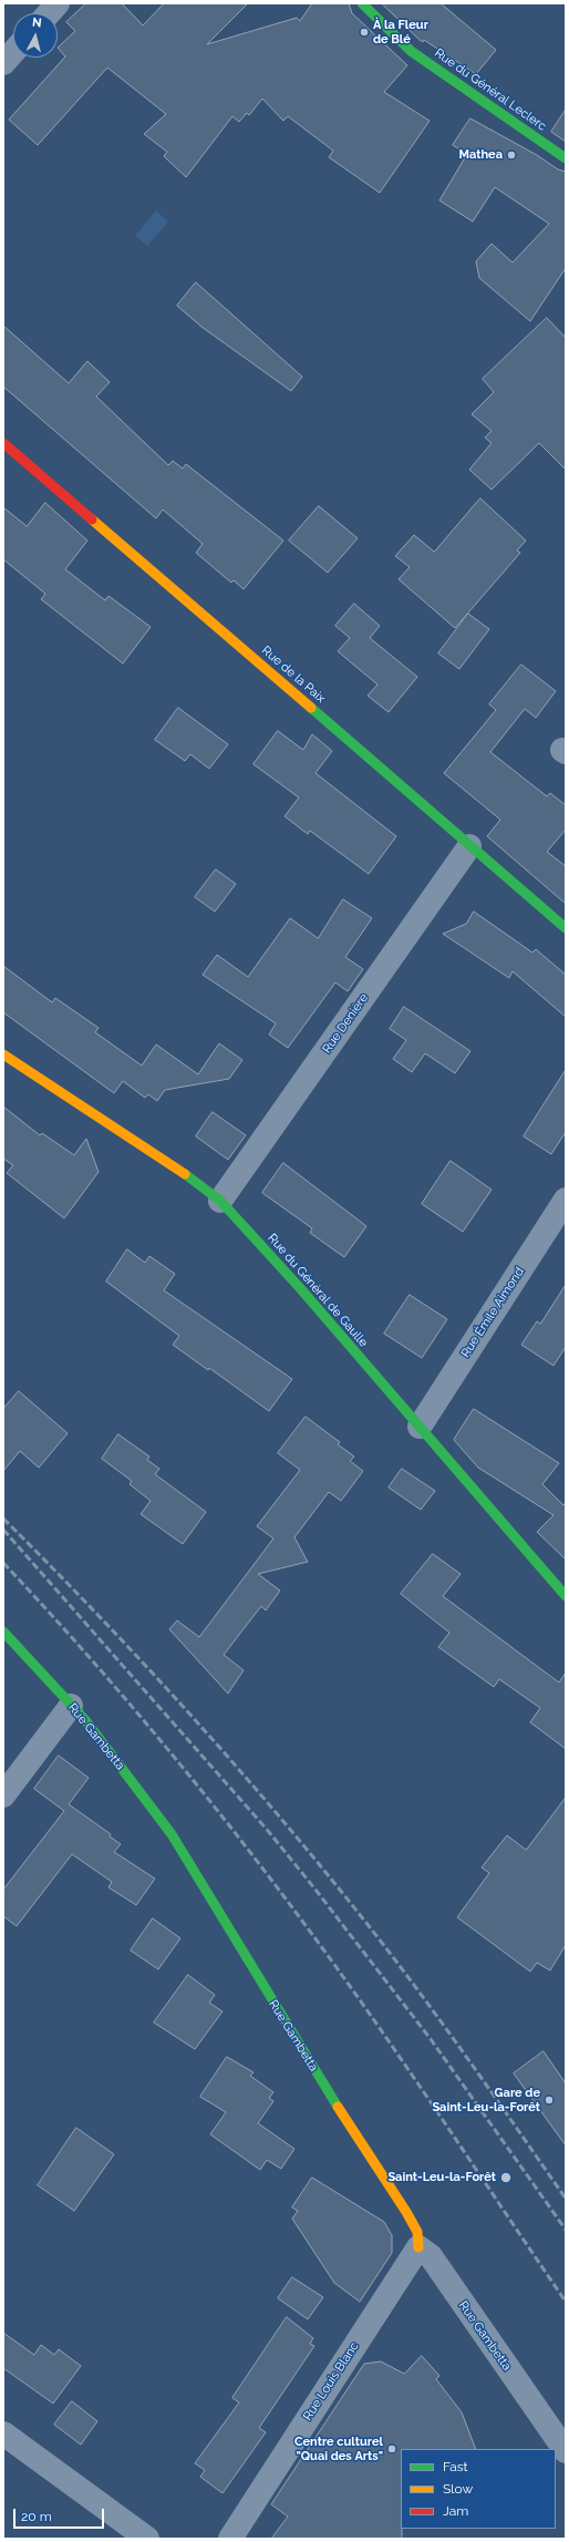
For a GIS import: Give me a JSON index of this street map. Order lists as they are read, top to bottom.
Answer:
{
  "streets": {
    "street": [
      "Rue du Général Leclerc",
      "Rue de la Paix",
      "Rue Denière",
      "Rue du Général de Gaulle",
      "Rue Émile Aimond",
      "Rue Gambetta",
      "Rue Louis Blanc"
    ]
  },
  "crossings": [
    ["Rue de la Paix", "Rue Denière"],
    ["Rue Denière", "Rue du Général de Gaulle"],
    ["Rue du Général de Gaulle", "Rue Émile Aimond"],
    ["Rue Gambetta", "Rue Louis Blanc"]
  ],
  "places": [
    "À la Fleur de Blé",
    "Mathea",
    "Gare de Saint-Leu-la-Forêt",
    "Saint-Leu-la-Forêt",
    "Centre culturel \"Quai des Arts\""
  ],
  "legend": ["Fast", "Slow", "Jam"],
  "scale_bar": "20 m",
  "north": "top"
}
